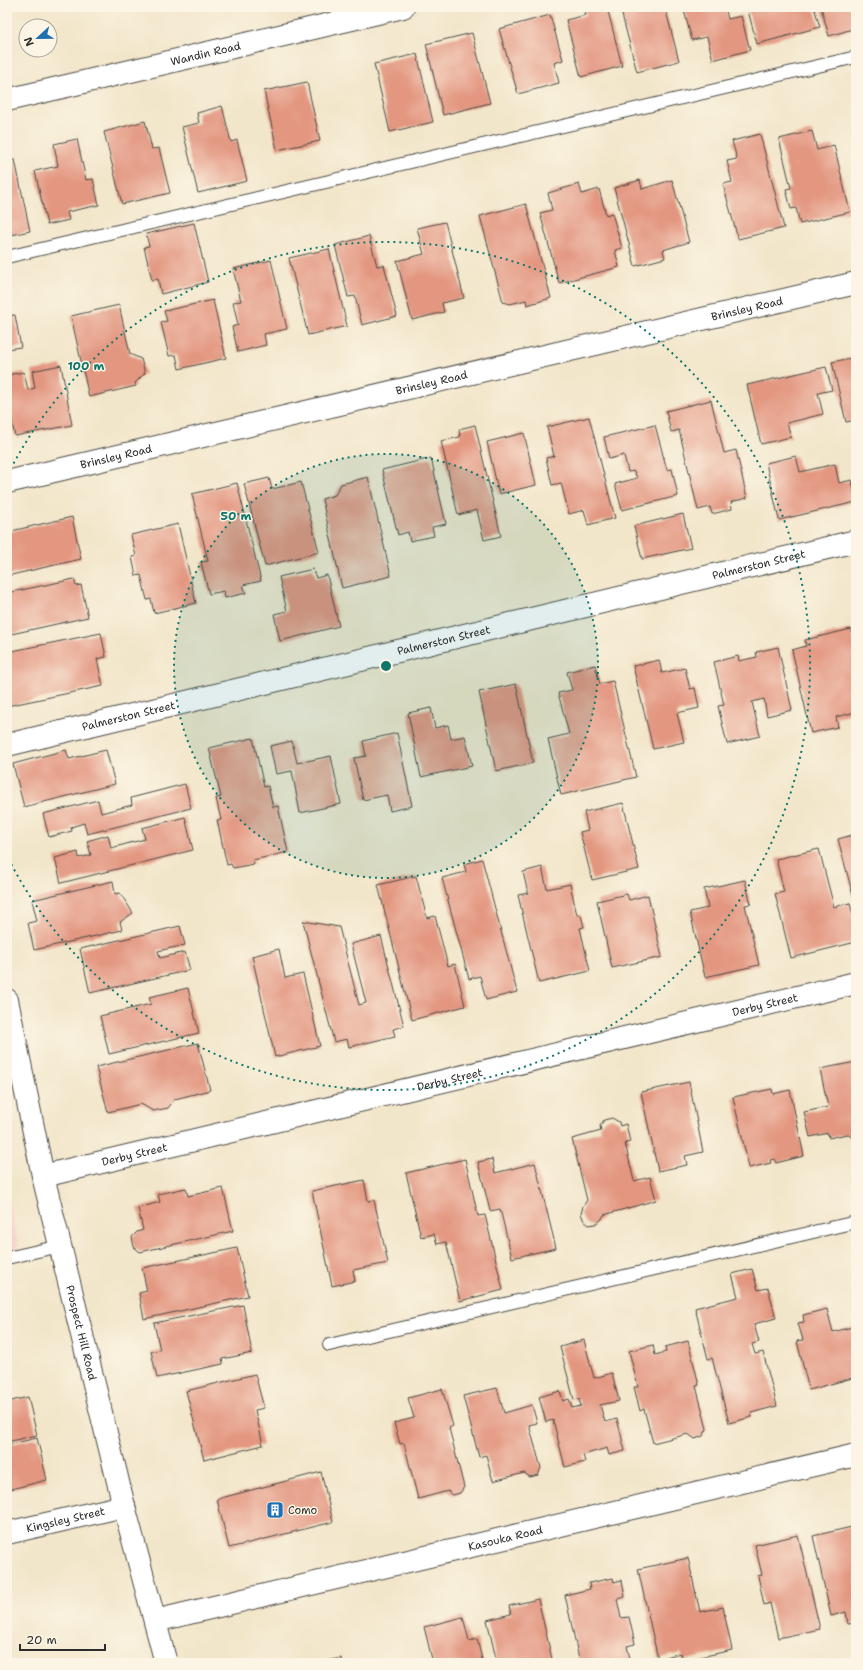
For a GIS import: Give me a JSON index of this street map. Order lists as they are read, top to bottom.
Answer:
{
  "streets": {
    "street": [
      "Wandin Road",
      "Brinsley Road",
      "Palmerston Street",
      "Derby Street",
      "Prospect Hill Road",
      "Kingsley Street",
      "Kasouka Road"
    ]
  },
  "crossings": [
    ["Derby Street", "Prospect Hill Road"],
    ["Prospect Hill Road", "Kingsley Street"],
    ["Prospect Hill Road", "Kasouka Road"]
  ],
  "places": {
    "building": ["Como"]
  },
  "scale_bar": "20 m",
  "north": "left",
  "rings": ["100 m", "50 m"]
}
